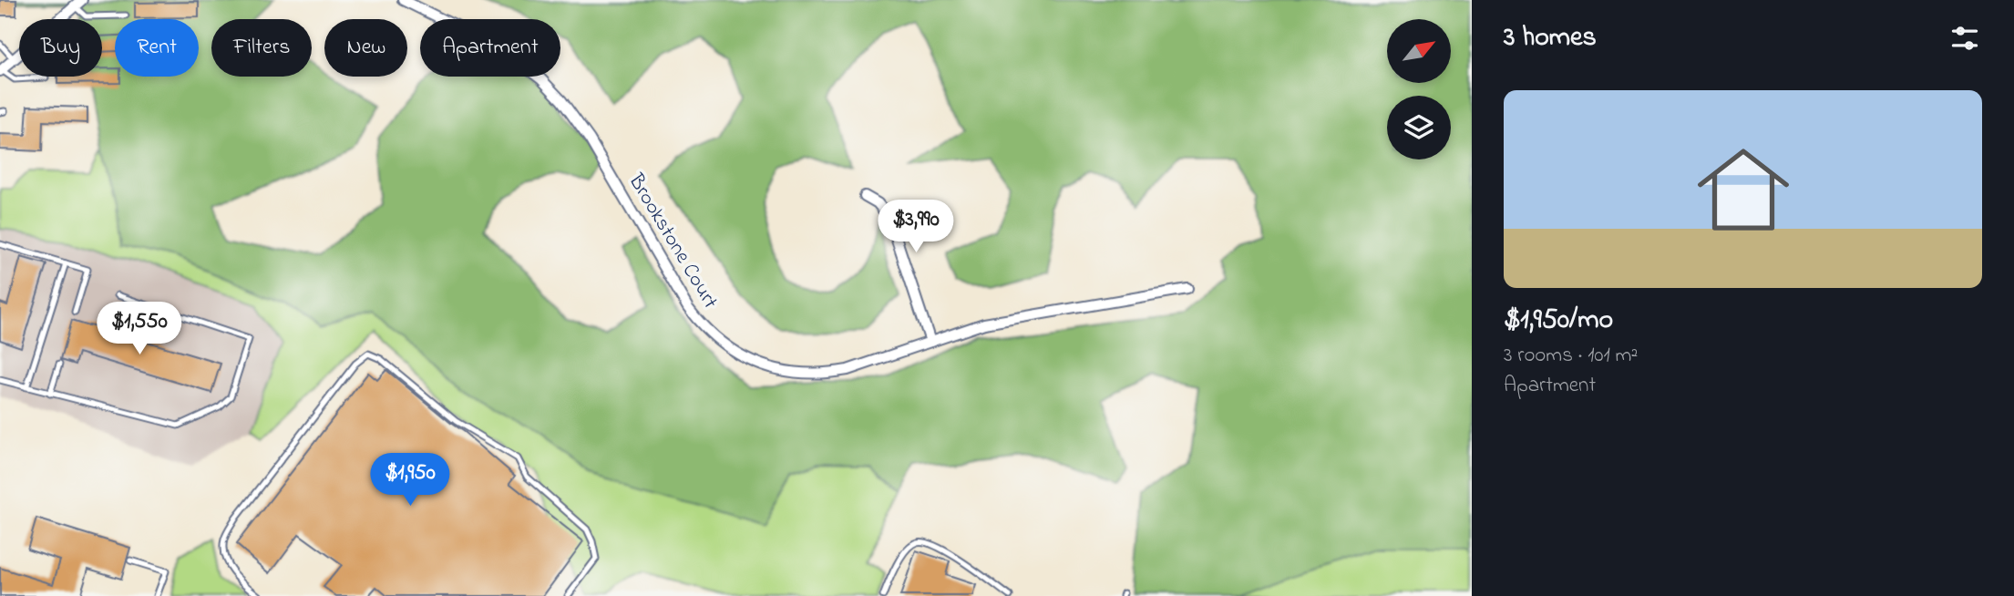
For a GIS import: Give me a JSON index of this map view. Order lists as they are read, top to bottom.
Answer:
{
  "streets": {
    "street": ["Brookstone Court"]
  },
  "north": "top right",
  "page": {
    "heading": "3 homes",
    "chip": [
      "Buy",
      "Rent",
      "Filters",
      "New",
      "Apartment"
    ],
    "list": [
      {
        "name": "$1,950/mo",
        "note": "3 rooms · 101 m² · Apartment"
      }
    ],
    "price": ["$3,990", "$1,550", "$1,950"]
  }
}
